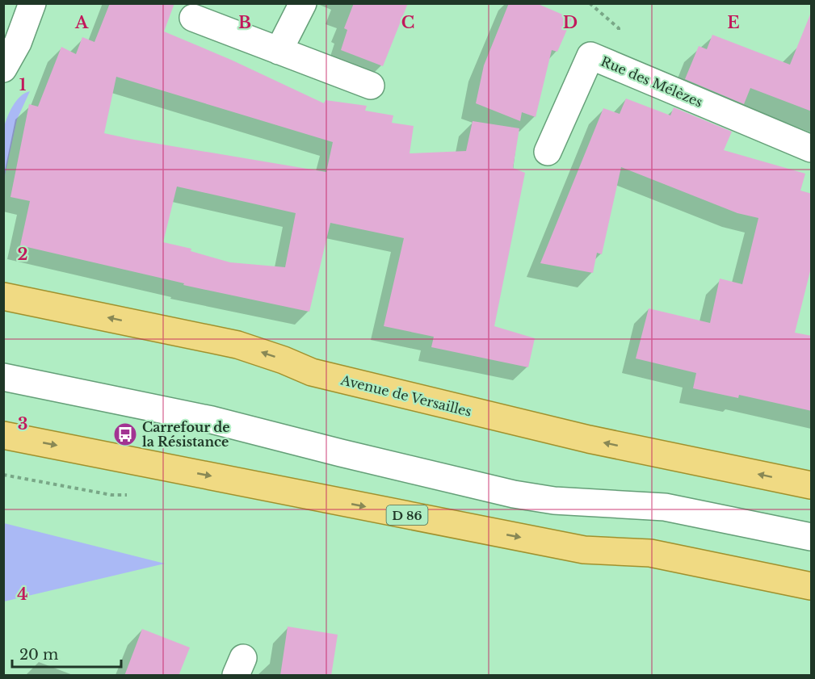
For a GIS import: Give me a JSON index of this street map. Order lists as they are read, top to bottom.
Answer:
{
  "streets": {
    "main road": ["Avenue de Versailles", "D 86"],
    "street": ["Rue des Mélèzes"]
  },
  "places": {
    "bus stop": ["Carrefour de la Résistance"]
  },
  "scale_bar": "20 m",
  "grid": {
    "columns": [
      "A",
      "B",
      "C",
      "D",
      "E"
    ],
    "rows": [
      "1",
      "2",
      "3",
      "4"
    ]
  }
}
